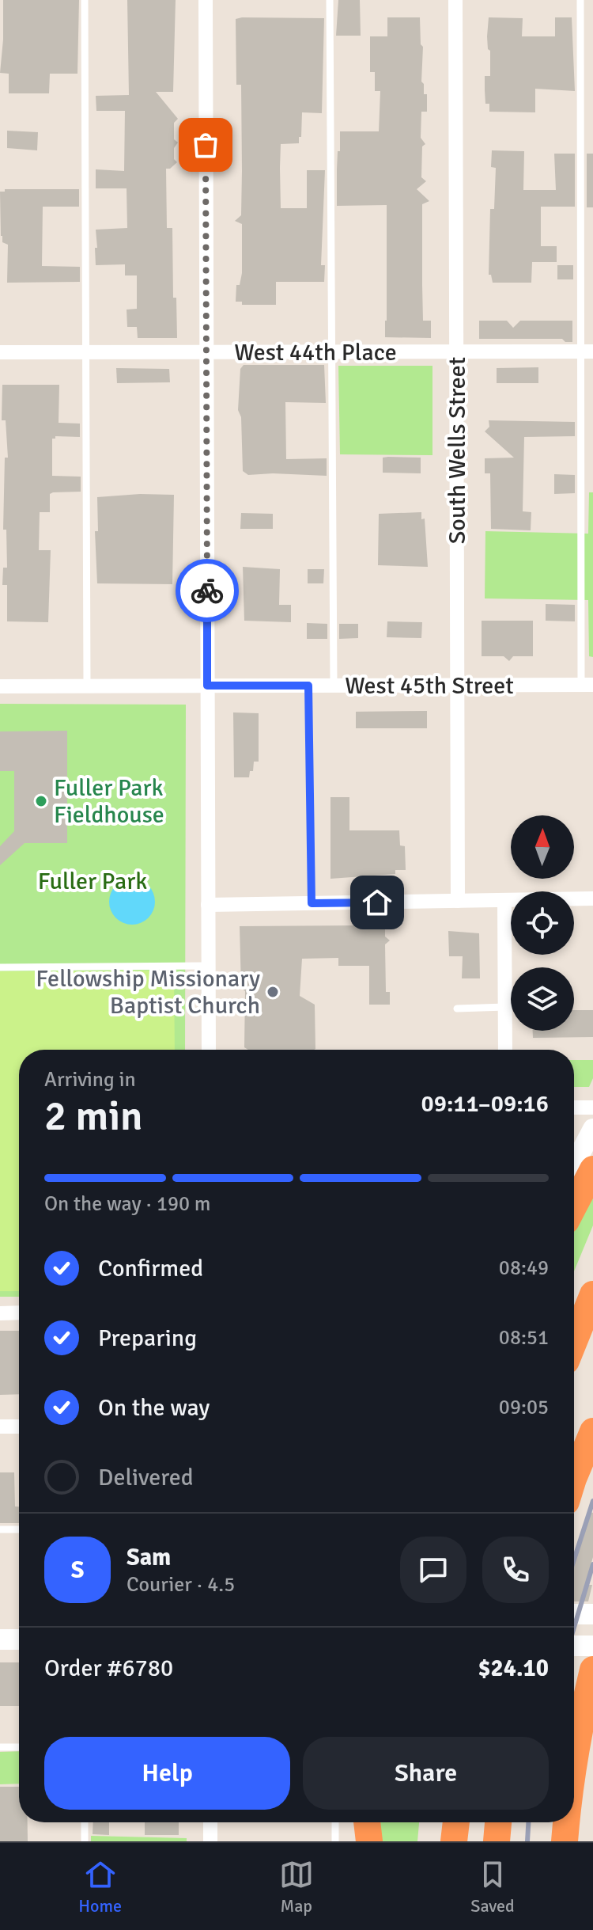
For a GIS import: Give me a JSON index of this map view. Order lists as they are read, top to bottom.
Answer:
{
  "streets": {
    "street": ["West 44th Place", "South Wells Street", "West 45th Street"]
  },
  "crossings": [
    ["West 44th Place", "South Wells Street"],
    ["South Wells Street", "West 45th Street"]
  ],
  "parks": ["Fuller Park"],
  "places": ["Fuller Park Fieldhouse", "Fellowship Missionary Baptist Church"],
  "north": "top",
  "page": {
    "heading": ["2 min", "Arriving in", "09:11–09:16"],
    "panel": [
      "Sam",
      "Courier · 4.5",
      "Order #6780",
      "$24.10"
    ],
    "bar": "On the way · 190 m",
    "list": [
      ["Confirmed", "08:49"],
      ["Preparing", "08:51"],
      ["On the way", "09:05"],
      "Delivered"
    ],
    "round": "S",
    "buttons": ["Help", "Share"],
    "tabs": ["Home", "Map", "Saved"]
  }
}
